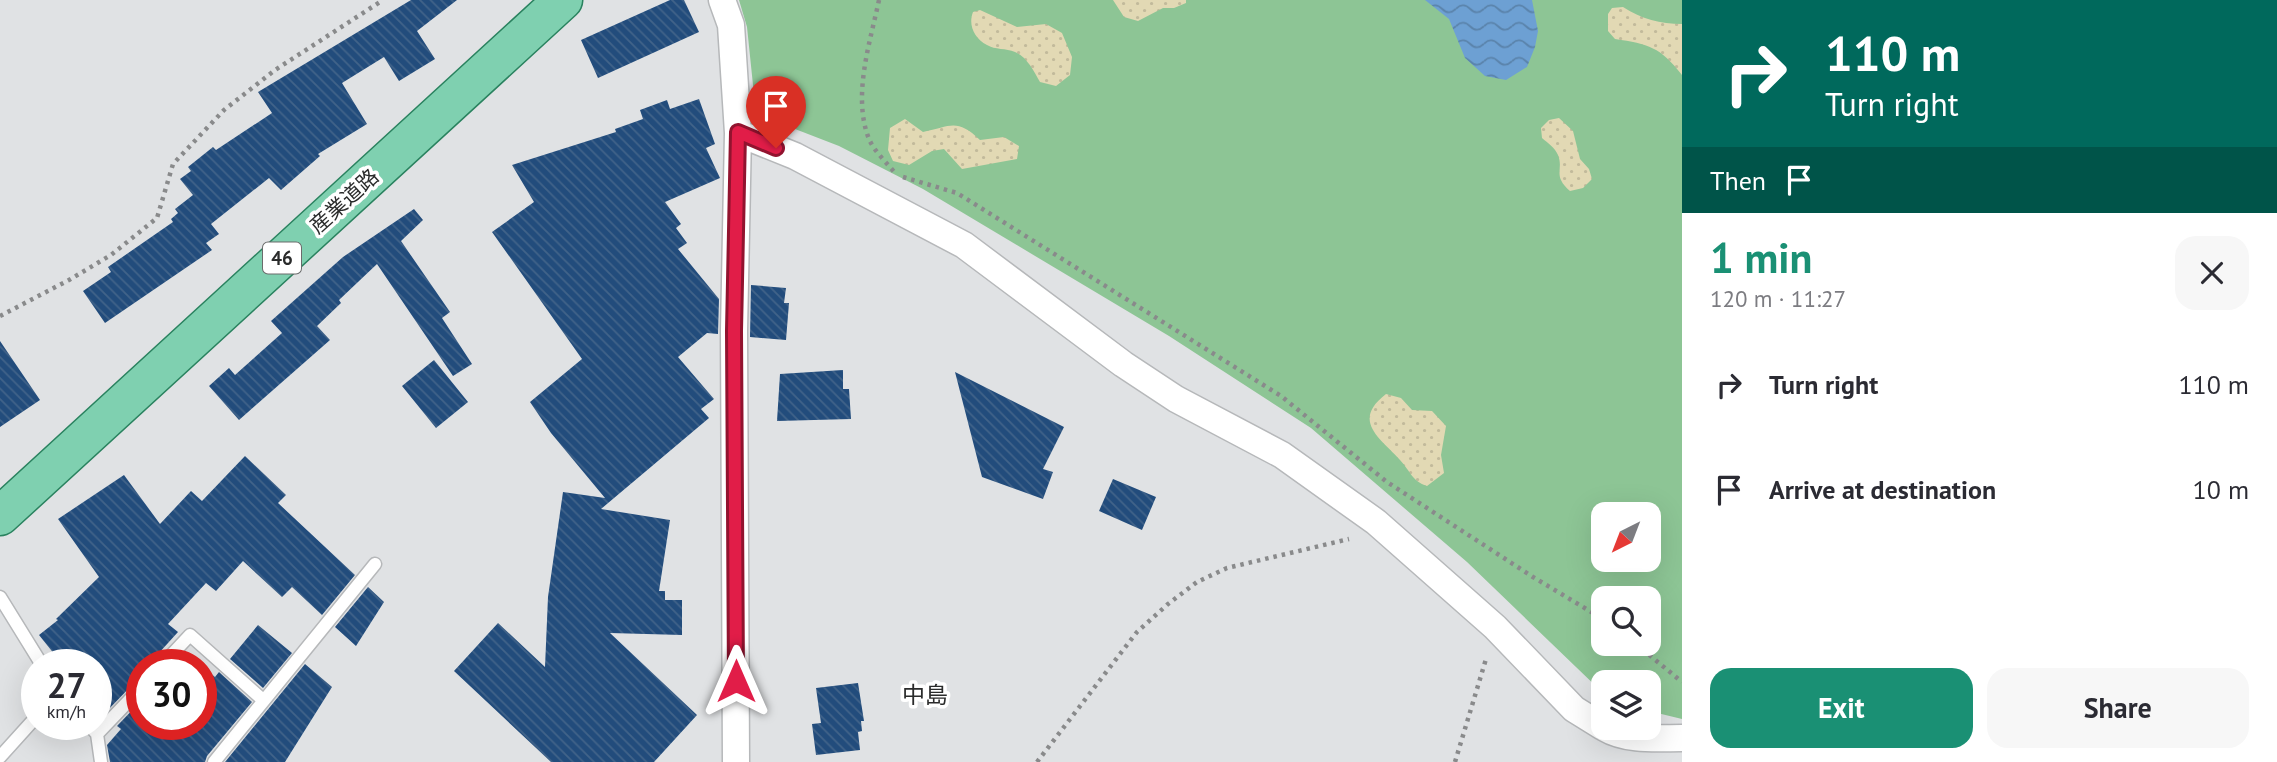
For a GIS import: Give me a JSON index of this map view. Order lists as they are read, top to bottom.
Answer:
{
  "streets": {
    "main road": ["産業道路", "46"]
  },
  "districts": ["中島"],
  "north": "bottom left",
  "page": {
    "turn": ["110 m", "Turn right"],
    "then": "Then",
    "heading": ["1 min", "120 m · 11:27"],
    "list": [
      {
        "name": "Turn right",
        "value": "110 m"
      },
      {
        "name": "Arrive at destination",
        "value": "10 m"
      }
    ],
    "speed": "27 km/h",
    "limit": "30",
    "buttons": ["Exit", "Share"]
  }
}
